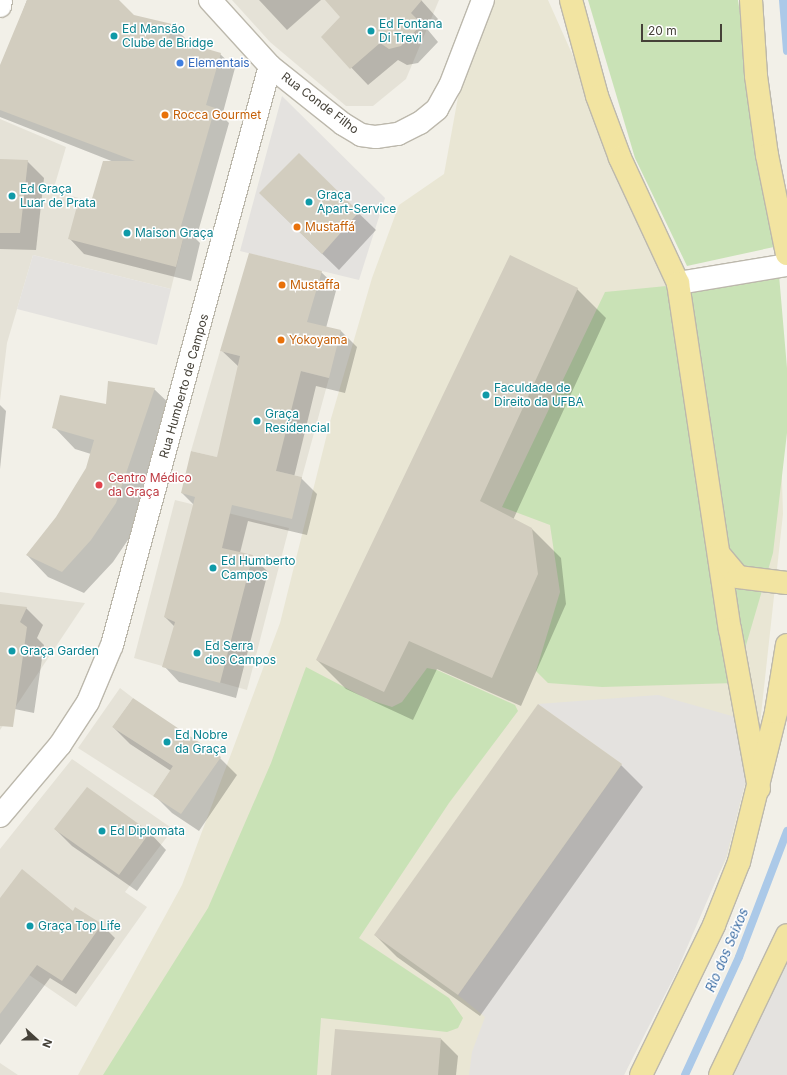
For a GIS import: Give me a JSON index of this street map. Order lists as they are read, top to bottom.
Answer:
{
  "streets": {
    "street": ["Rua Conde Filho", "Rua Humberto de Campos"]
  },
  "crossings": [
    ["Rua Conde Filho", "Rua Humberto de Campos"]
  ],
  "water": ["Rio dos Seixos"],
  "places": [
    "Ed Fontana Di Trevi",
    "Ed Mansão Clube de Bridge",
    "Elementais",
    "Rocca Gourmet",
    "Ed Graça Luar de Prata",
    "Graça Apart-Service",
    "Mustaffá",
    "Maison Graça",
    "Mustaffa",
    "Yokoyama",
    "Faculdade de Direito da UFBA",
    "Graça Residencial",
    "Centro Médico da Graça",
    "Ed Humberto Campos",
    "Graça Garden",
    "Ed Serra dos Campos",
    "Ed Nobre da Graça",
    "Ed Diplomata",
    "Graça Top Life"
  ],
  "scale_bar": "20 m",
  "north": "right"
}
